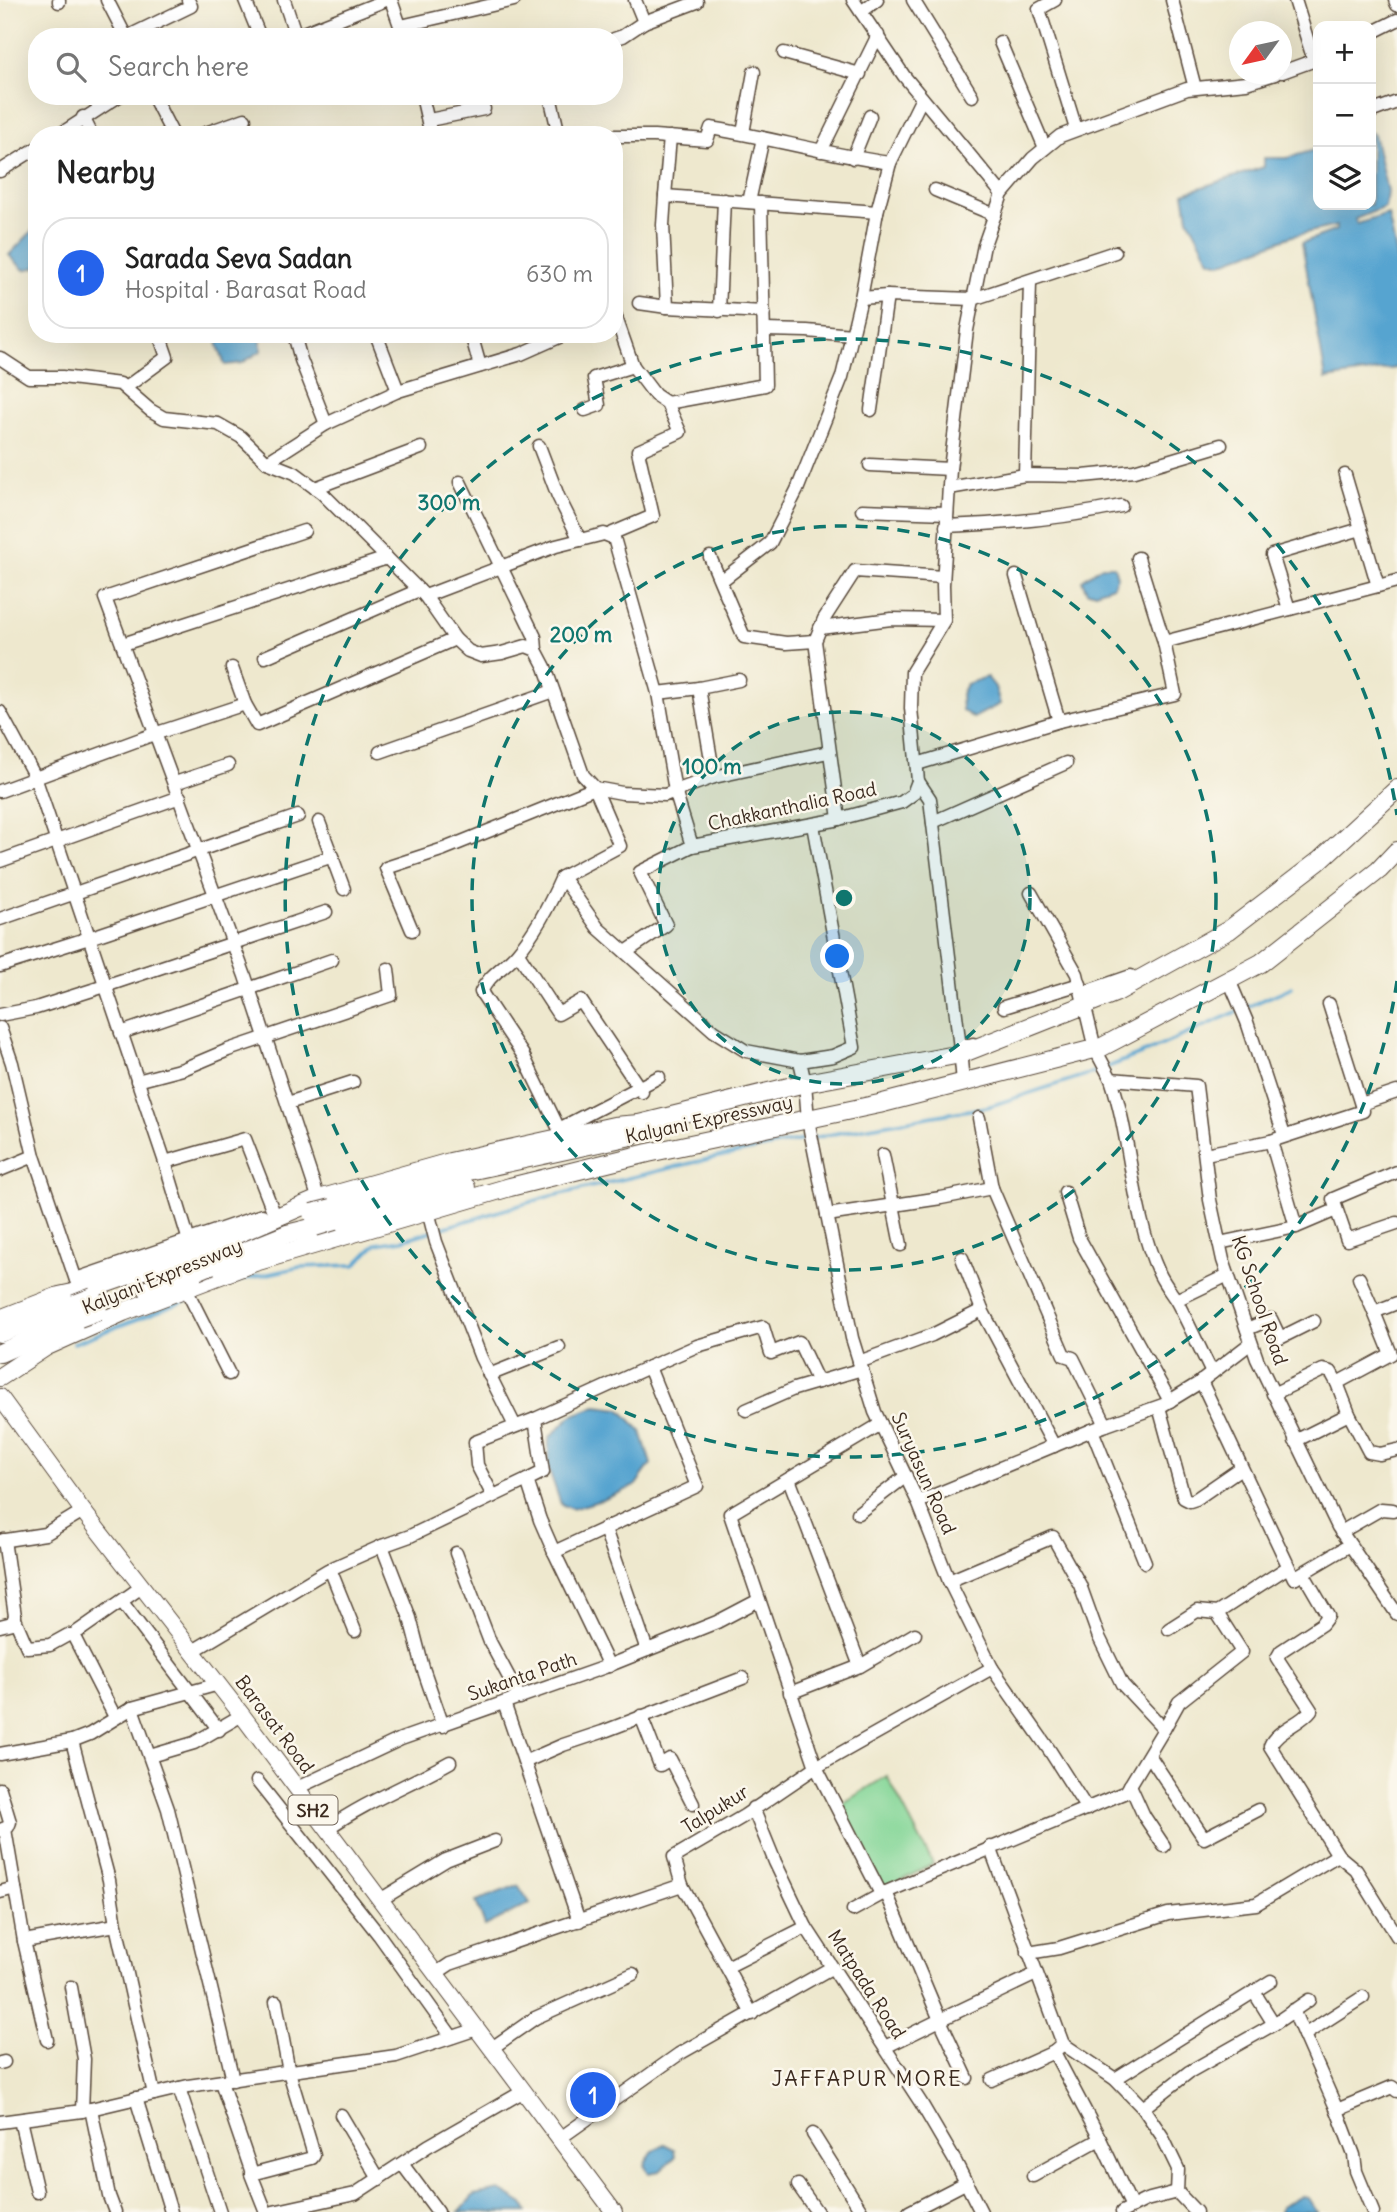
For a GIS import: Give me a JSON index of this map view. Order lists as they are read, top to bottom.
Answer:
{
  "streets": {
    "highway": ["Kalyani Expressway"],
    "main road": ["Barasat Road", "SH2"],
    "street": [
      "Chakkanthalia Road",
      "KG School Road",
      "Suryasun Road",
      "Sukanta Path",
      "Talpukur",
      "Matpada Road"
    ]
  },
  "crossings": [
    ["Kalyani Expressway", "Suryasun Road"],
    ["Suryasun Road", "Talpukur"],
    ["Sukanta Path", "Barasat Road"],
    ["Talpukur", "Matpada Road"]
  ],
  "districts": ["JAFFAPUR MORE"],
  "north": "bottom left",
  "page": {
    "map_buttons": ["+", "−"],
    "search": "Search here",
    "heading": "Nearby",
    "list": [
      {
        "mark": "1",
        "name": "Sarada Seva Sadan",
        "note": "Hospital · Barasat Road",
        "value": "630 m"
      }
    ],
    "pins": "1"
  },
  "rings": ["300 m", "200 m", "100 m"]
}
